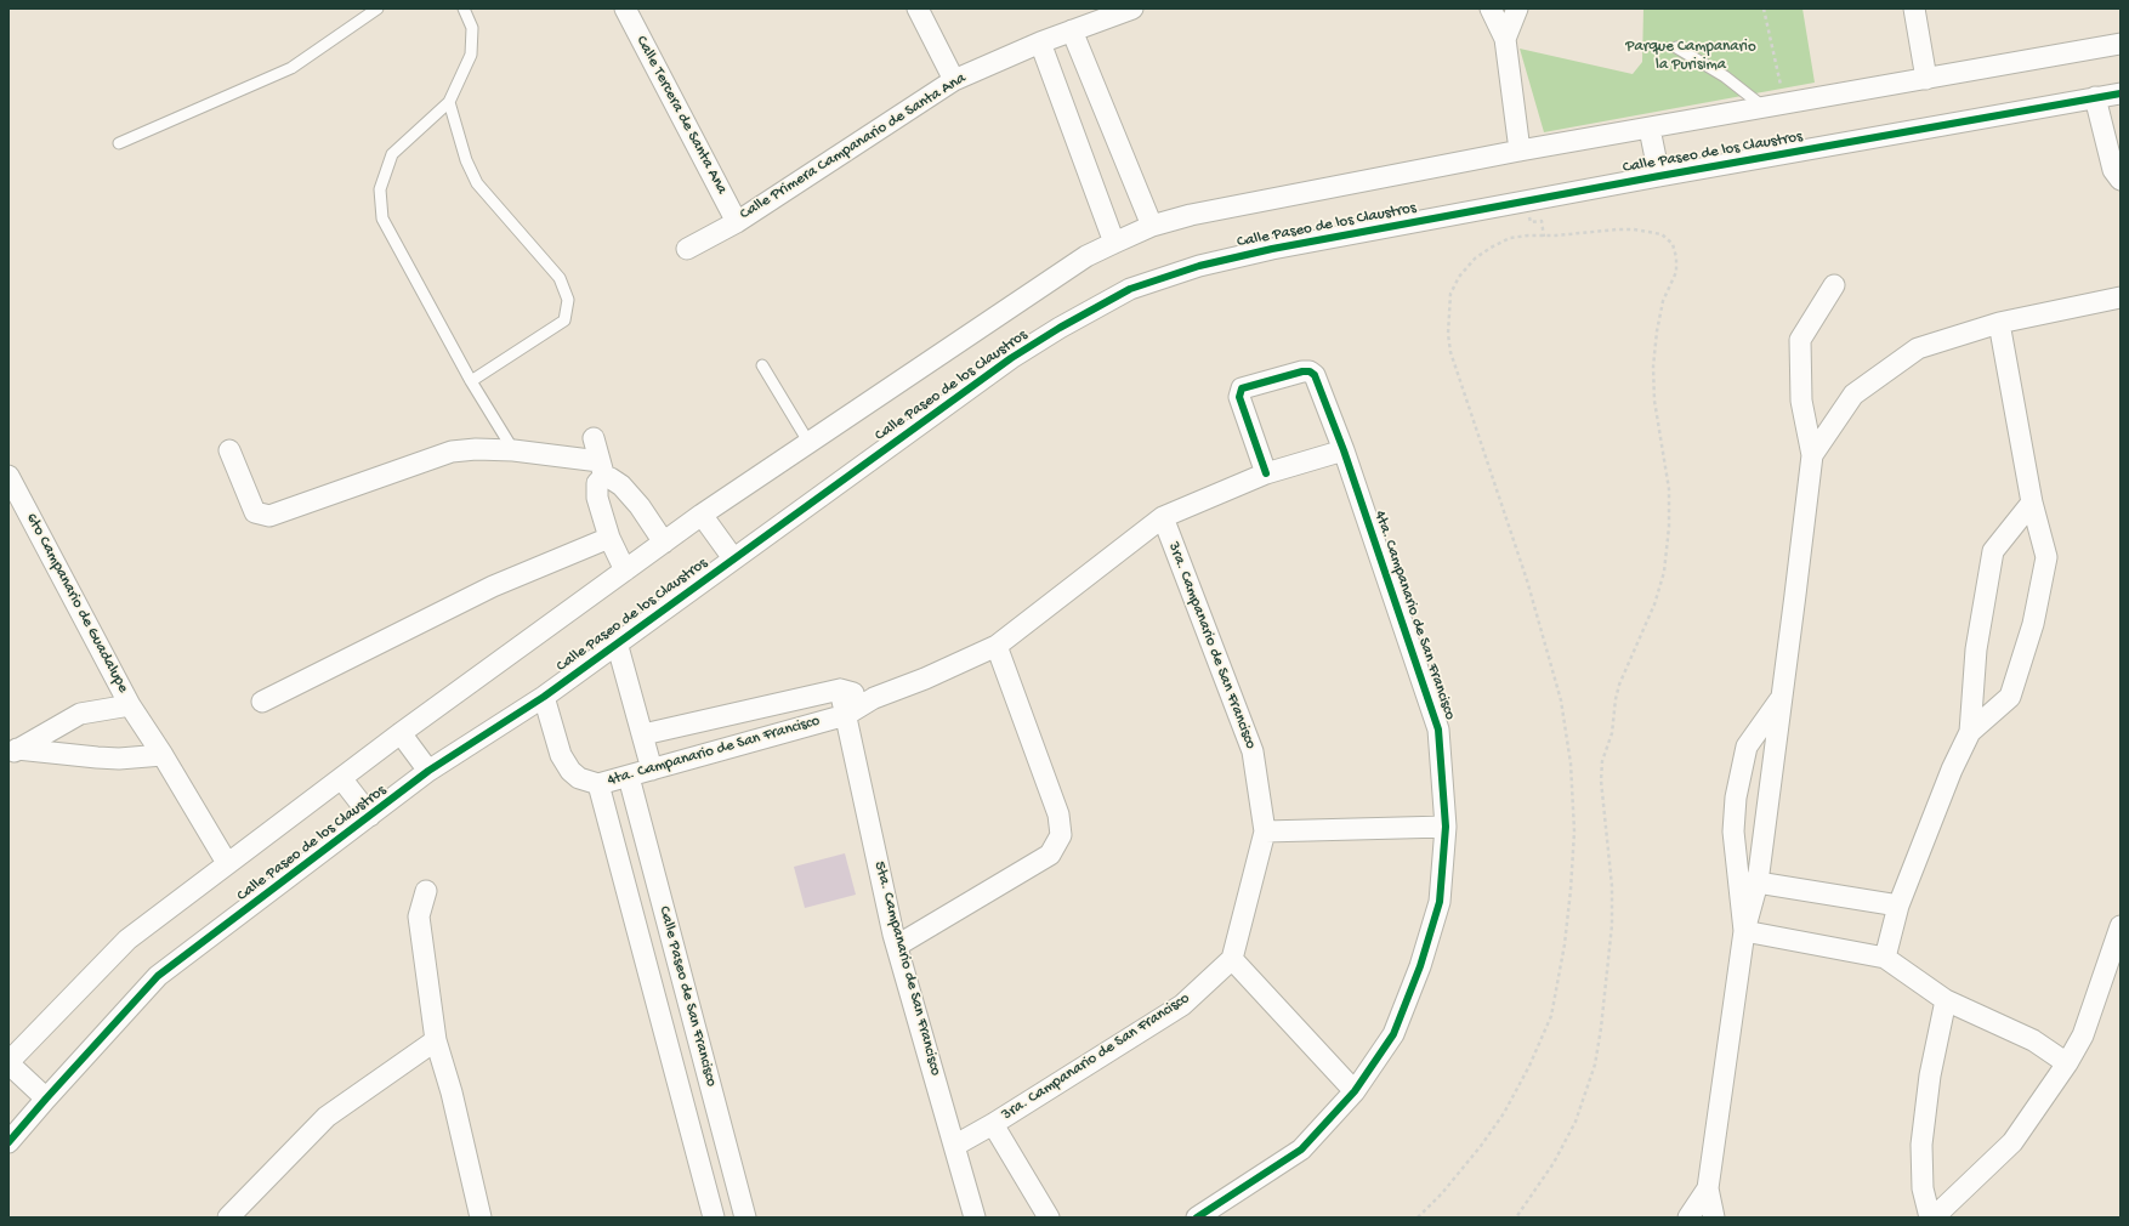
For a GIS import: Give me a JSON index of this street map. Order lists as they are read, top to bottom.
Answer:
{
  "streets": {
    "street": [
      "Calle Tercera de Santa Ana",
      "Calle Primera Campanario de Santa Ana",
      "Calle Paseo de los Claustros",
      "6to Campanario de Guadalupe",
      "4ta. Campanario de San Francisco",
      "3ra. Campanario de San Francisco",
      "5ta. Campanario de San Francisco",
      "Calle Paseo de San Francisco"
    ]
  },
  "crossings": [
    ["Calle Tercera de Santa Ana", "Calle Primera Campanario de Santa Ana"],
    ["Calle Paseo de los Claustros", "6to Campanario de Guadalupe"],
    ["Calle Paseo de los Claustros", "4ta. Campanario de San Francisco"],
    ["4ta. Campanario de San Francisco", "3ra. Campanario de San Francisco"],
    ["4ta. Campanario de San Francisco", "5ta. Campanario de San Francisco"],
    ["4ta. Campanario de San Francisco", "Calle Paseo de San Francisco"],
    ["3ra. Campanario de San Francisco", "5ta. Campanario de San Francisco"]
  ],
  "parks": ["Parque Campanario la Purisima"]
}
